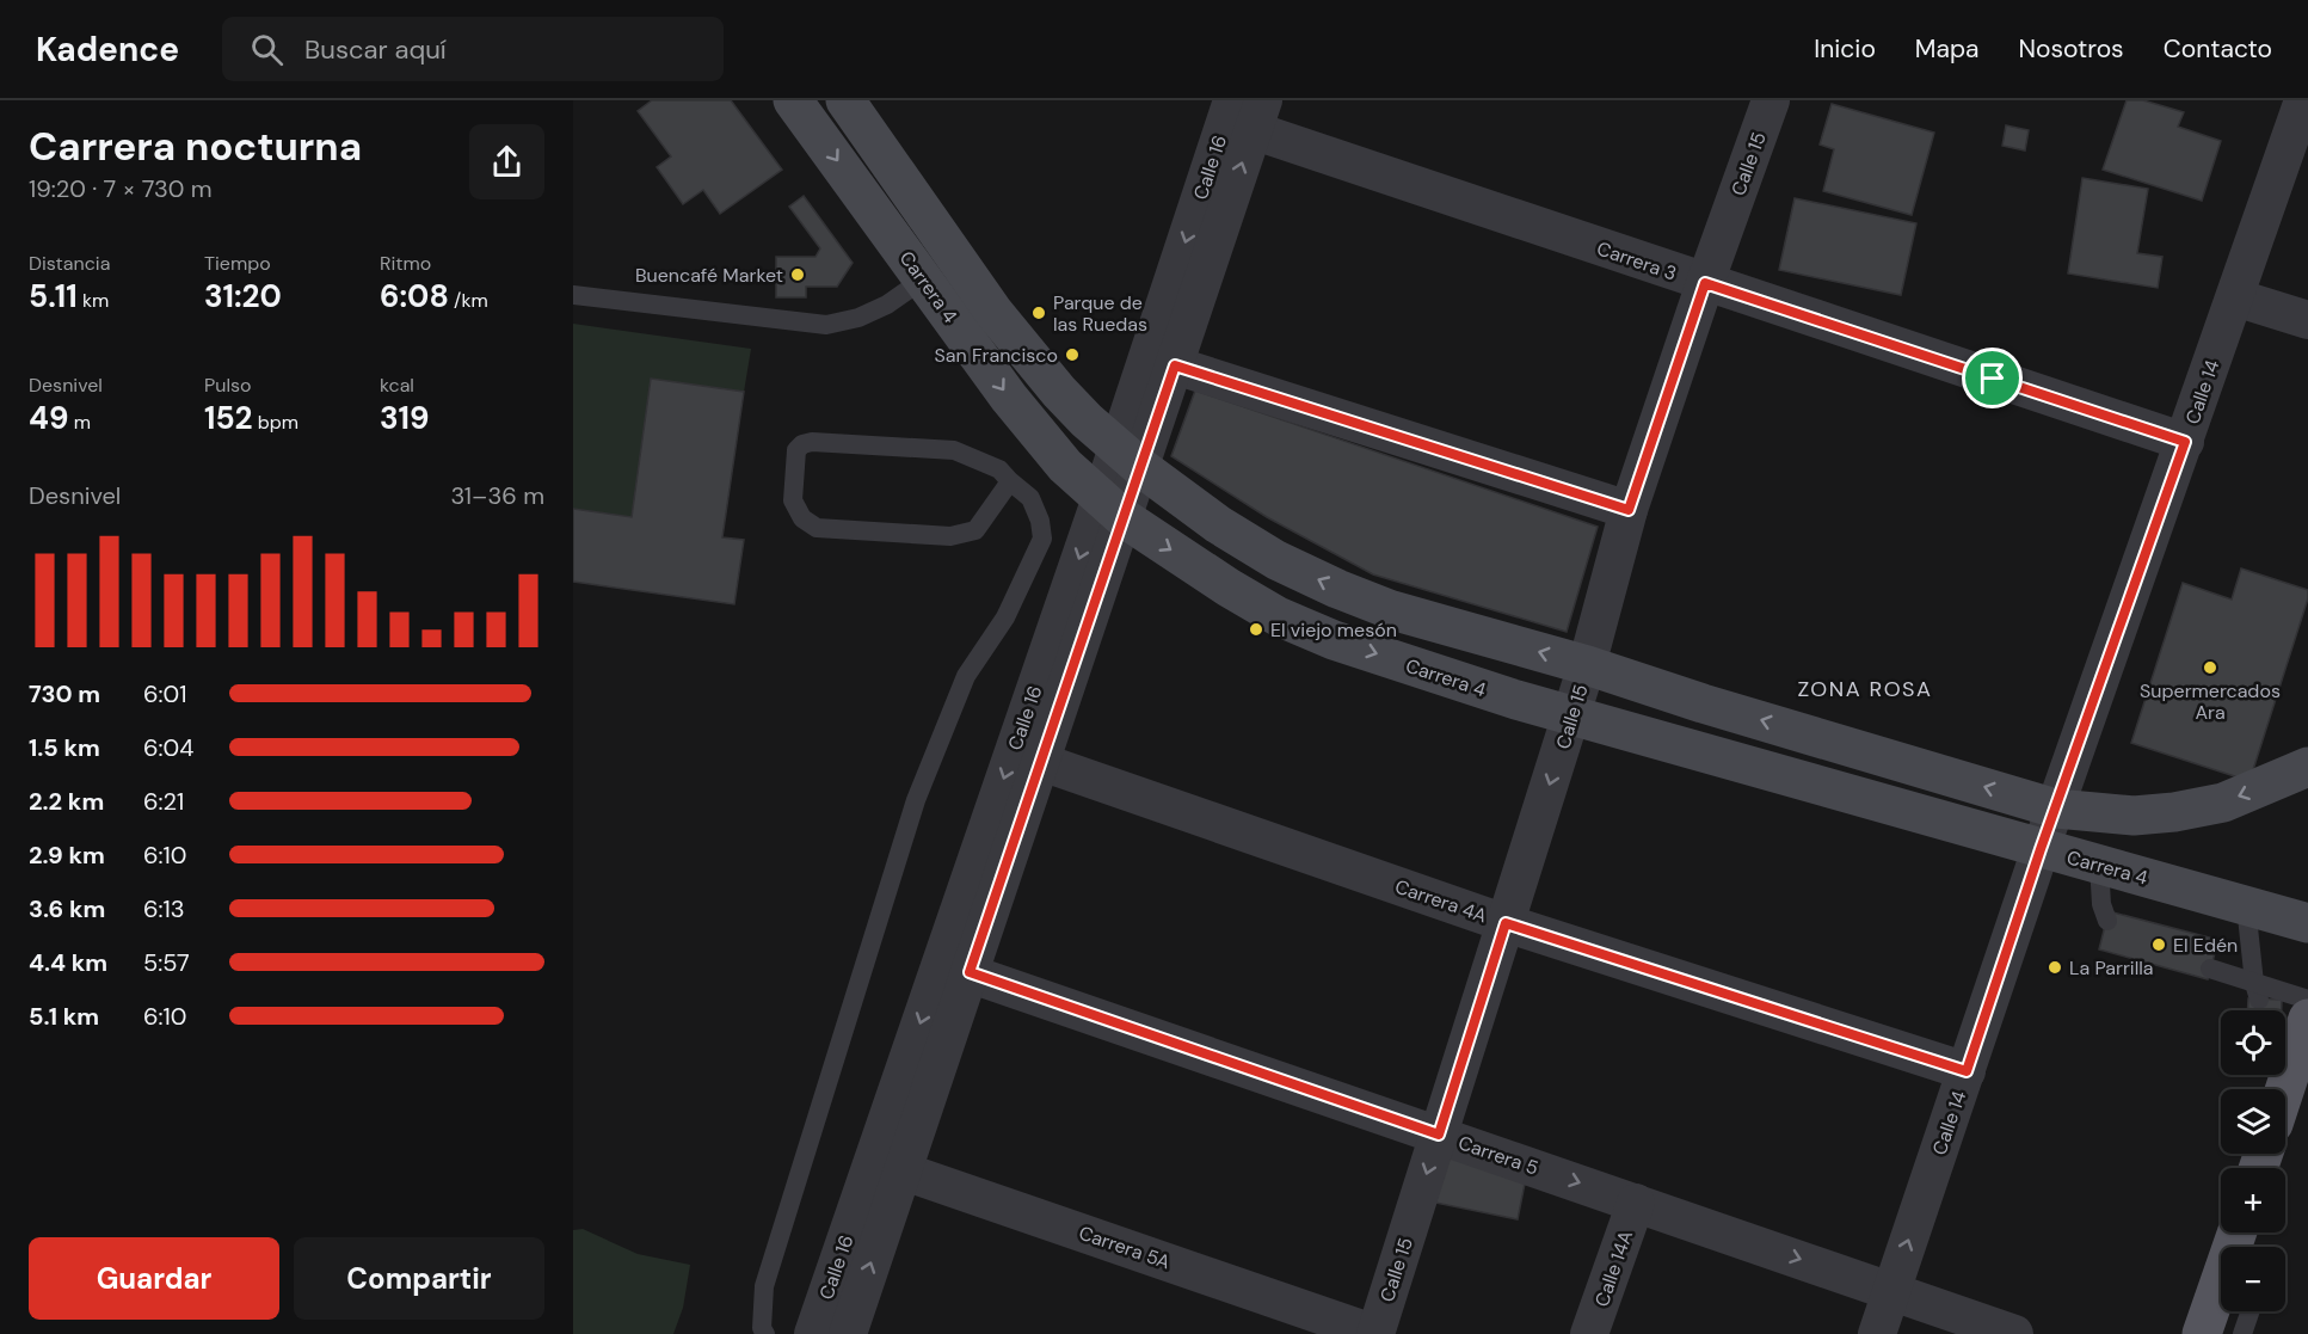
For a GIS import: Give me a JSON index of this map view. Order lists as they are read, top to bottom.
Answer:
{
  "streets": {
    "main road": ["Carrera 4"],
    "street": [
      "Calle 15",
      "Calle 16",
      "Carrera 3",
      "Calle 14",
      "Carrera 4A",
      "Carrera 5",
      "Carrera 5A",
      "Calle 14A"
    ]
  },
  "crossings": [
    ["Calle 15", "Carrera 3"],
    ["Calle 15", "Carrera 4"],
    ["Calle 15", "Carrera 4A"],
    ["Calle 15", "Carrera 5"],
    ["Calle 15", "Carrera 5A"],
    ["Calle 16", "Carrera 3"],
    ["Calle 16", "Carrera 4"],
    ["Calle 16", "Carrera 4A"],
    ["Calle 16", "Carrera 5"],
    ["Calle 16", "Carrera 5A"],
    ["Carrera 3", "Calle 14"],
    ["Carrera 4", "Calle 14"],
    ["Calle 14", "Carrera 4A"],
    ["Calle 14", "Carrera 5"],
    ["Carrera 5", "Calle 14A"]
  ],
  "one_way": ["Carrera 5"],
  "districts": ["ZONA ROSA"],
  "places": [
    "Buencafé Market",
    "Parque de las Ruedas",
    "San Francisco",
    "El viejo mesón",
    "Supermercados Ara",
    "El Edén",
    "La Parrilla"
  ],
  "page": {
    "header": "Kadence",
    "search": "Buscar aquí",
    "nav": [
      "Inicio",
      "Mapa",
      "Nosotros",
      "Contacto"
    ],
    "heading": ["Carrera nocturna", "19:20 · 7 × 730 m"],
    "stats": [
      ["Distancia", "5.11 km"],
      ["Tiempo", "31:20"],
      ["Ritmo", "6:08 /km"],
      ["Desnivel", "49 m"],
      ["Pulso", "152 bpm"],
      ["kcal", "319"]
    ],
    "chart": ["Desnivel", "31–36 m"],
    "list": [
      {
        "name": "730 m",
        "note": "6:01"
      },
      {
        "name": "1.5 km",
        "note": "6:04"
      },
      {
        "name": "2.2 km",
        "note": "6:21"
      },
      {
        "name": "2.9 km",
        "note": "6:10"
      },
      {
        "name": "3.6 km",
        "note": "6:13"
      },
      {
        "name": "4.4 km",
        "note": "5:57"
      },
      {
        "name": "5.1 km",
        "note": "6:10"
      }
    ],
    "map_buttons": ["+", "−"],
    "buttons": ["Guardar", "Compartir"]
  }
}
